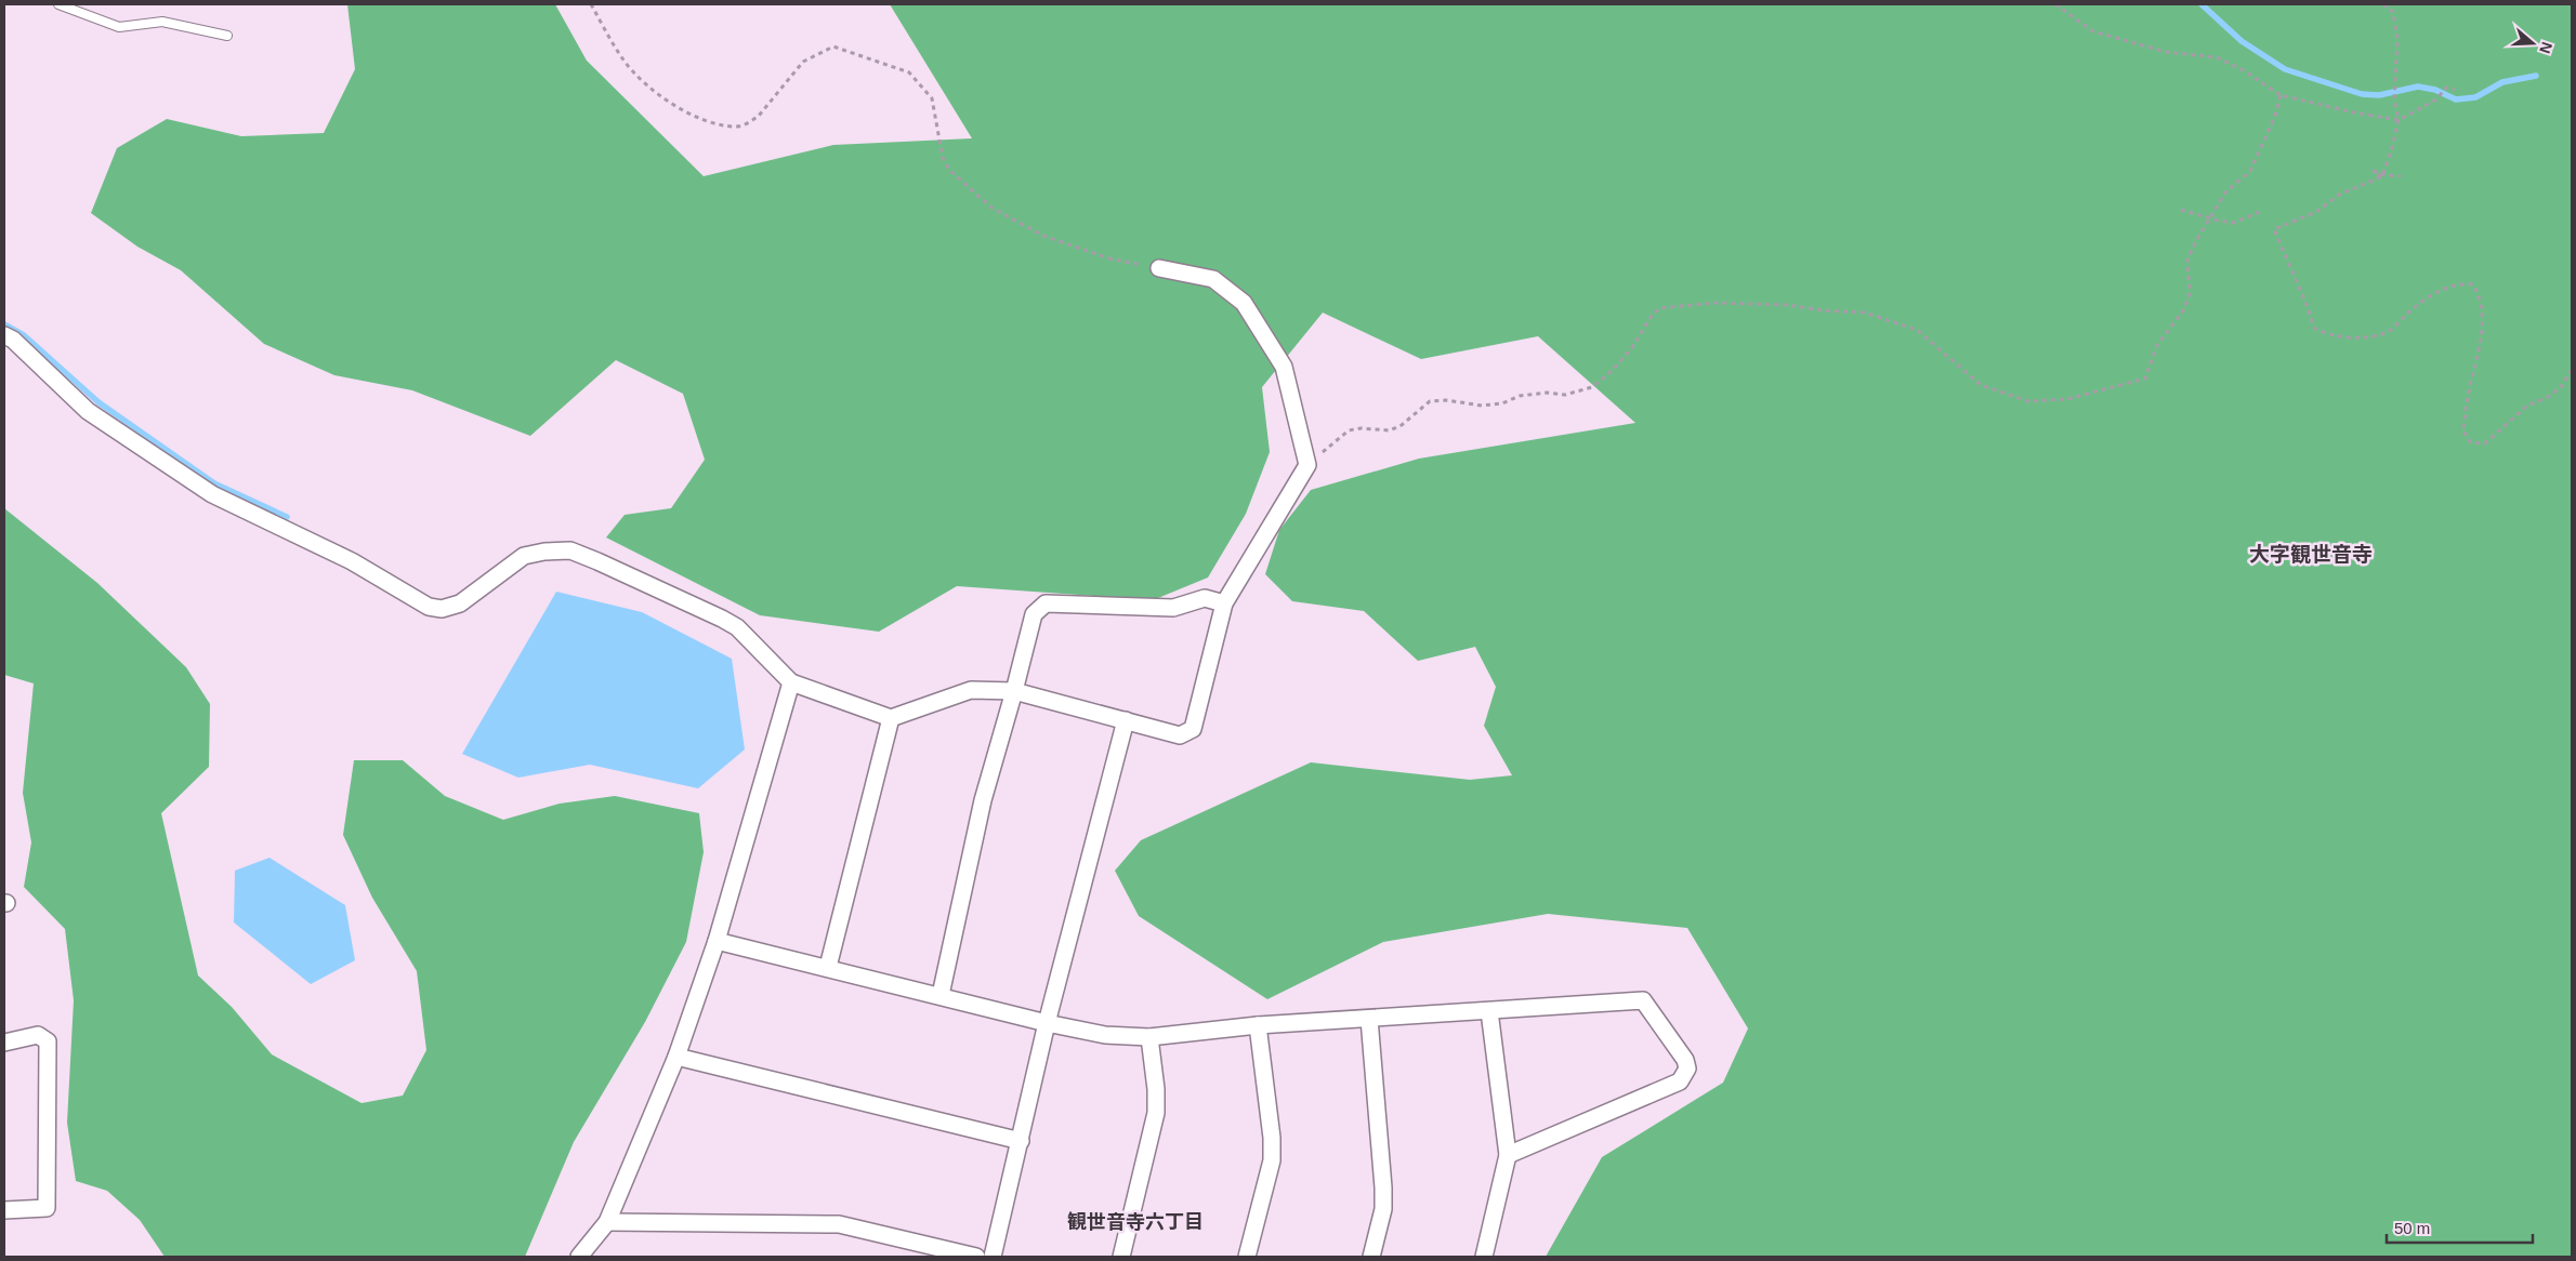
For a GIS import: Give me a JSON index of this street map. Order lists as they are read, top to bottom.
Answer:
{
  "districts": ["大字観世音寺", "観世音寺六丁目"],
  "scale_bar": "50 m",
  "north": "right"
}
